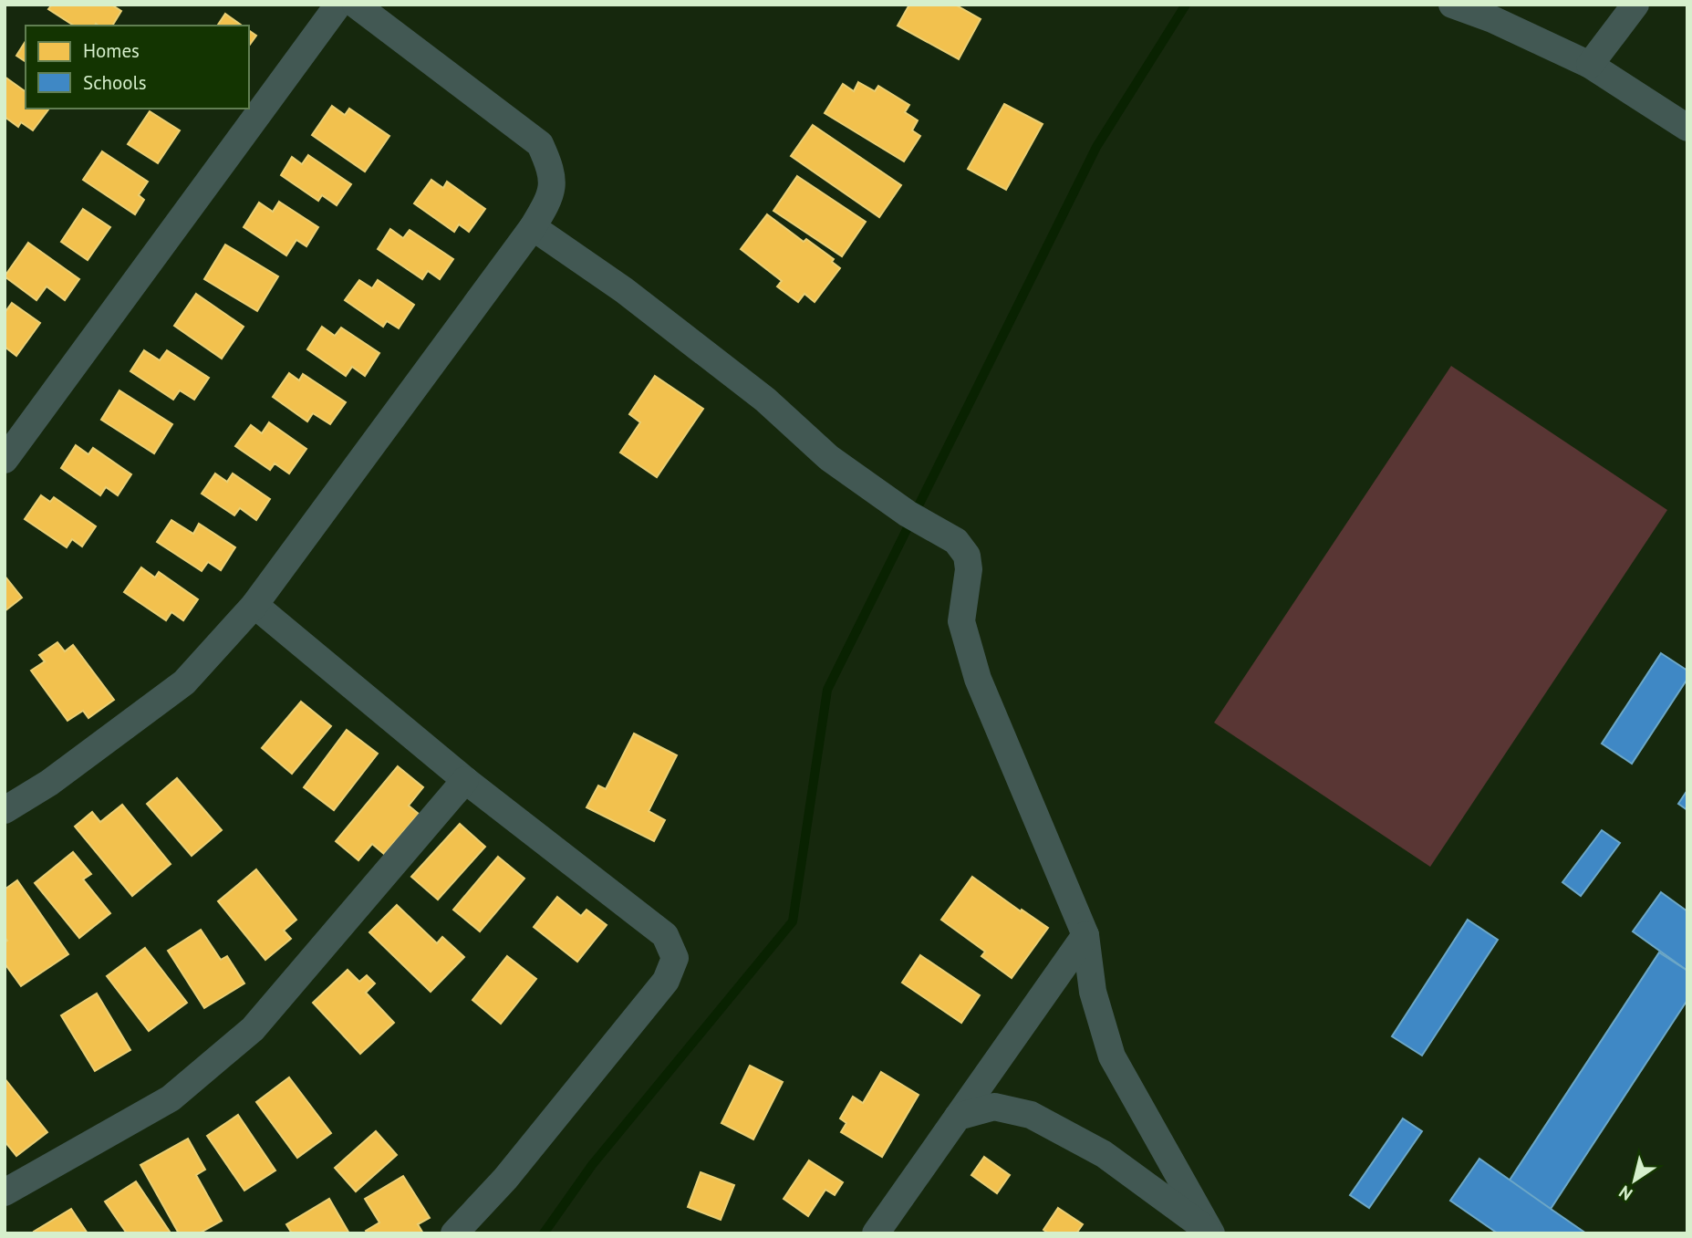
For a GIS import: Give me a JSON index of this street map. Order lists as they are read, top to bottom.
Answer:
{
  "legend": ["Homes", "Schools"],
  "north": "bottom left"
}
